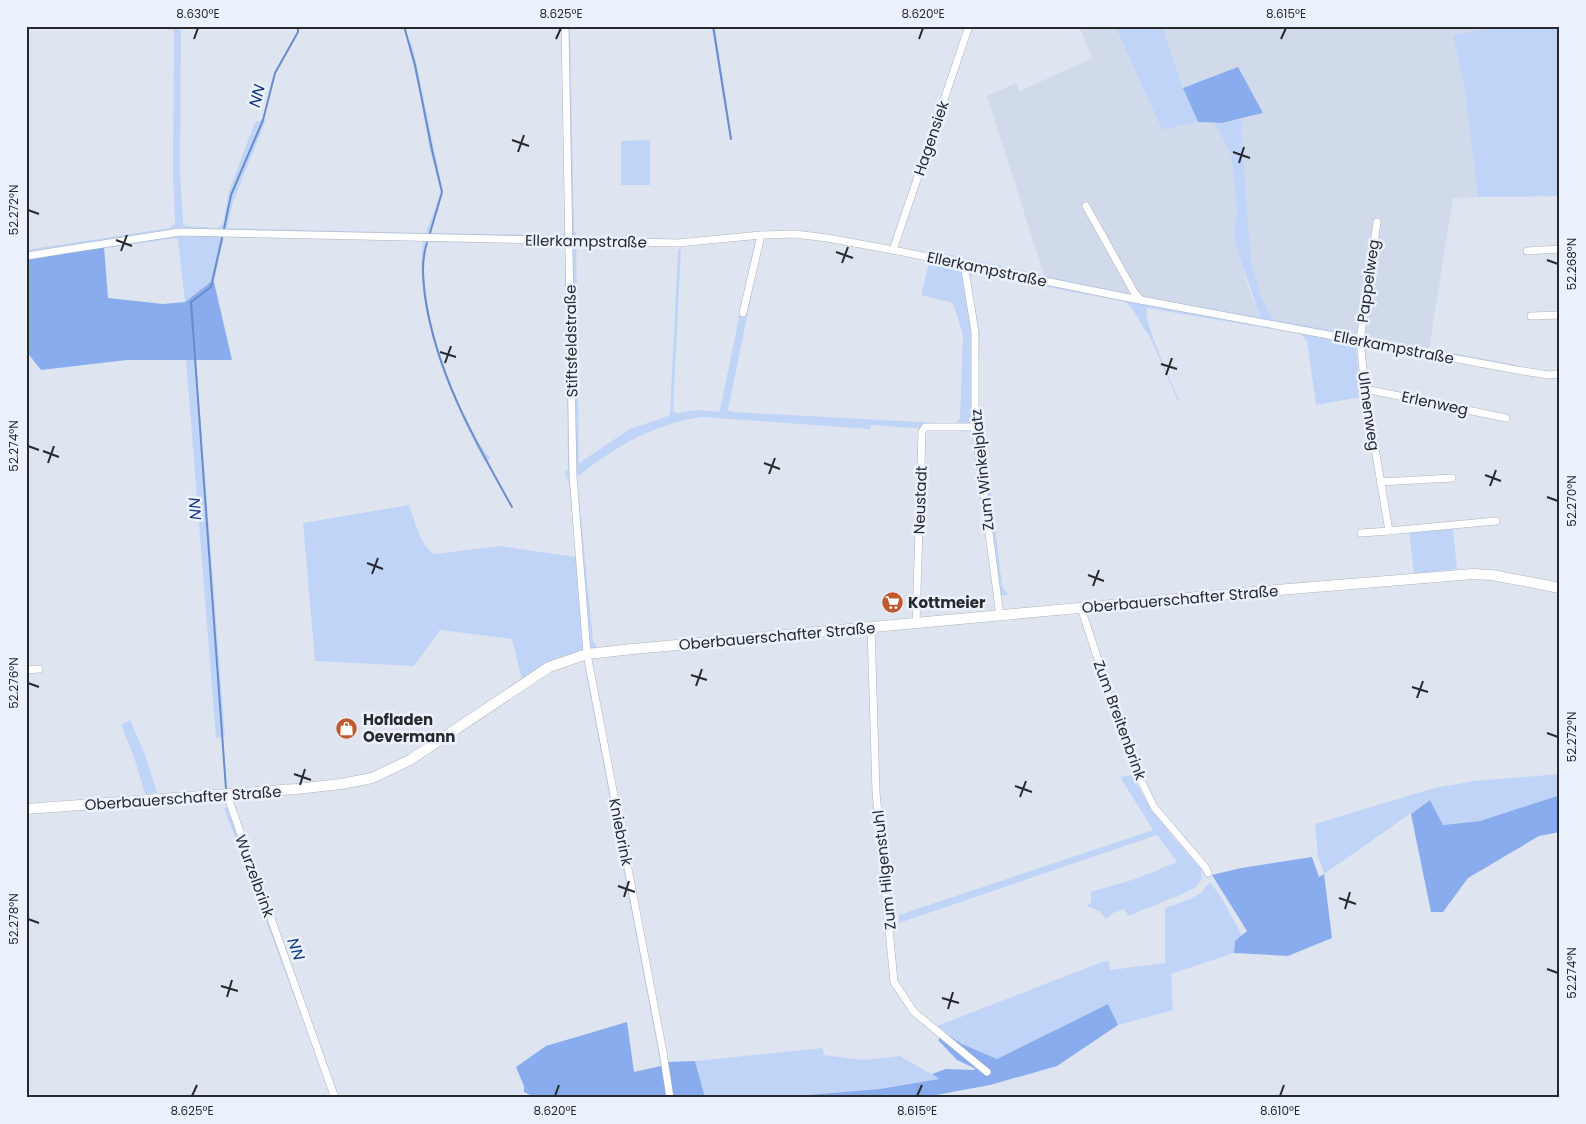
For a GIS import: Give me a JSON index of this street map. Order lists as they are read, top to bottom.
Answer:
{
  "streets": {
    "main road": ["Oberbauerschafter Straße"],
    "street": [
      "Hagensiek",
      "Ellerkampstraße",
      "Pappelweg",
      "Stiftsfeldstraße",
      "Erlenweg",
      "Ulmenweg",
      "Zum Winkelplatz",
      "Neustadt",
      "Zum Breitenbrink",
      "Kniebrink",
      "Zum Hilgenstuhl",
      "Wurzelbrink"
    ]
  },
  "crossings": [
    ["Hagensiek", "Ellerkampstraße"],
    ["Ellerkampstraße", "Pappelweg"],
    ["Ellerkampstraße", "Stiftsfeldstraße"],
    ["Ellerkampstraße", "Ulmenweg"],
    ["Ellerkampstraße", "Zum Winkelplatz"],
    ["Pappelweg", "Ulmenweg"],
    ["Stiftsfeldstraße", "Oberbauerschafter Straße"],
    ["Stiftsfeldstraße", "Kniebrink"],
    ["Erlenweg", "Ulmenweg"],
    ["Zum Winkelplatz", "Neustadt"],
    ["Zum Winkelplatz", "Oberbauerschafter Straße"],
    ["Neustadt", "Oberbauerschafter Straße"],
    ["Oberbauerschafter Straße", "Zum Breitenbrink"],
    ["Oberbauerschafter Straße", "Kniebrink"],
    ["Oberbauerschafter Straße", "Zum Hilgenstuhl"],
    ["Oberbauerschafter Straße", "Wurzelbrink"]
  ],
  "water": ["NN"],
  "places": {
    "supermarket": ["Kottmeier"],
    "shop": ["Hofladen Oevermann"]
  },
  "coordinates": [
    "8.630°E",
    "8.625°E",
    "8.620°E",
    "8.615°E",
    "52.272°N",
    "52.268°N",
    "52.274°N",
    "52.270°N",
    "52.276°N",
    "52.278°N",
    "8.610°E"
  ]
}
